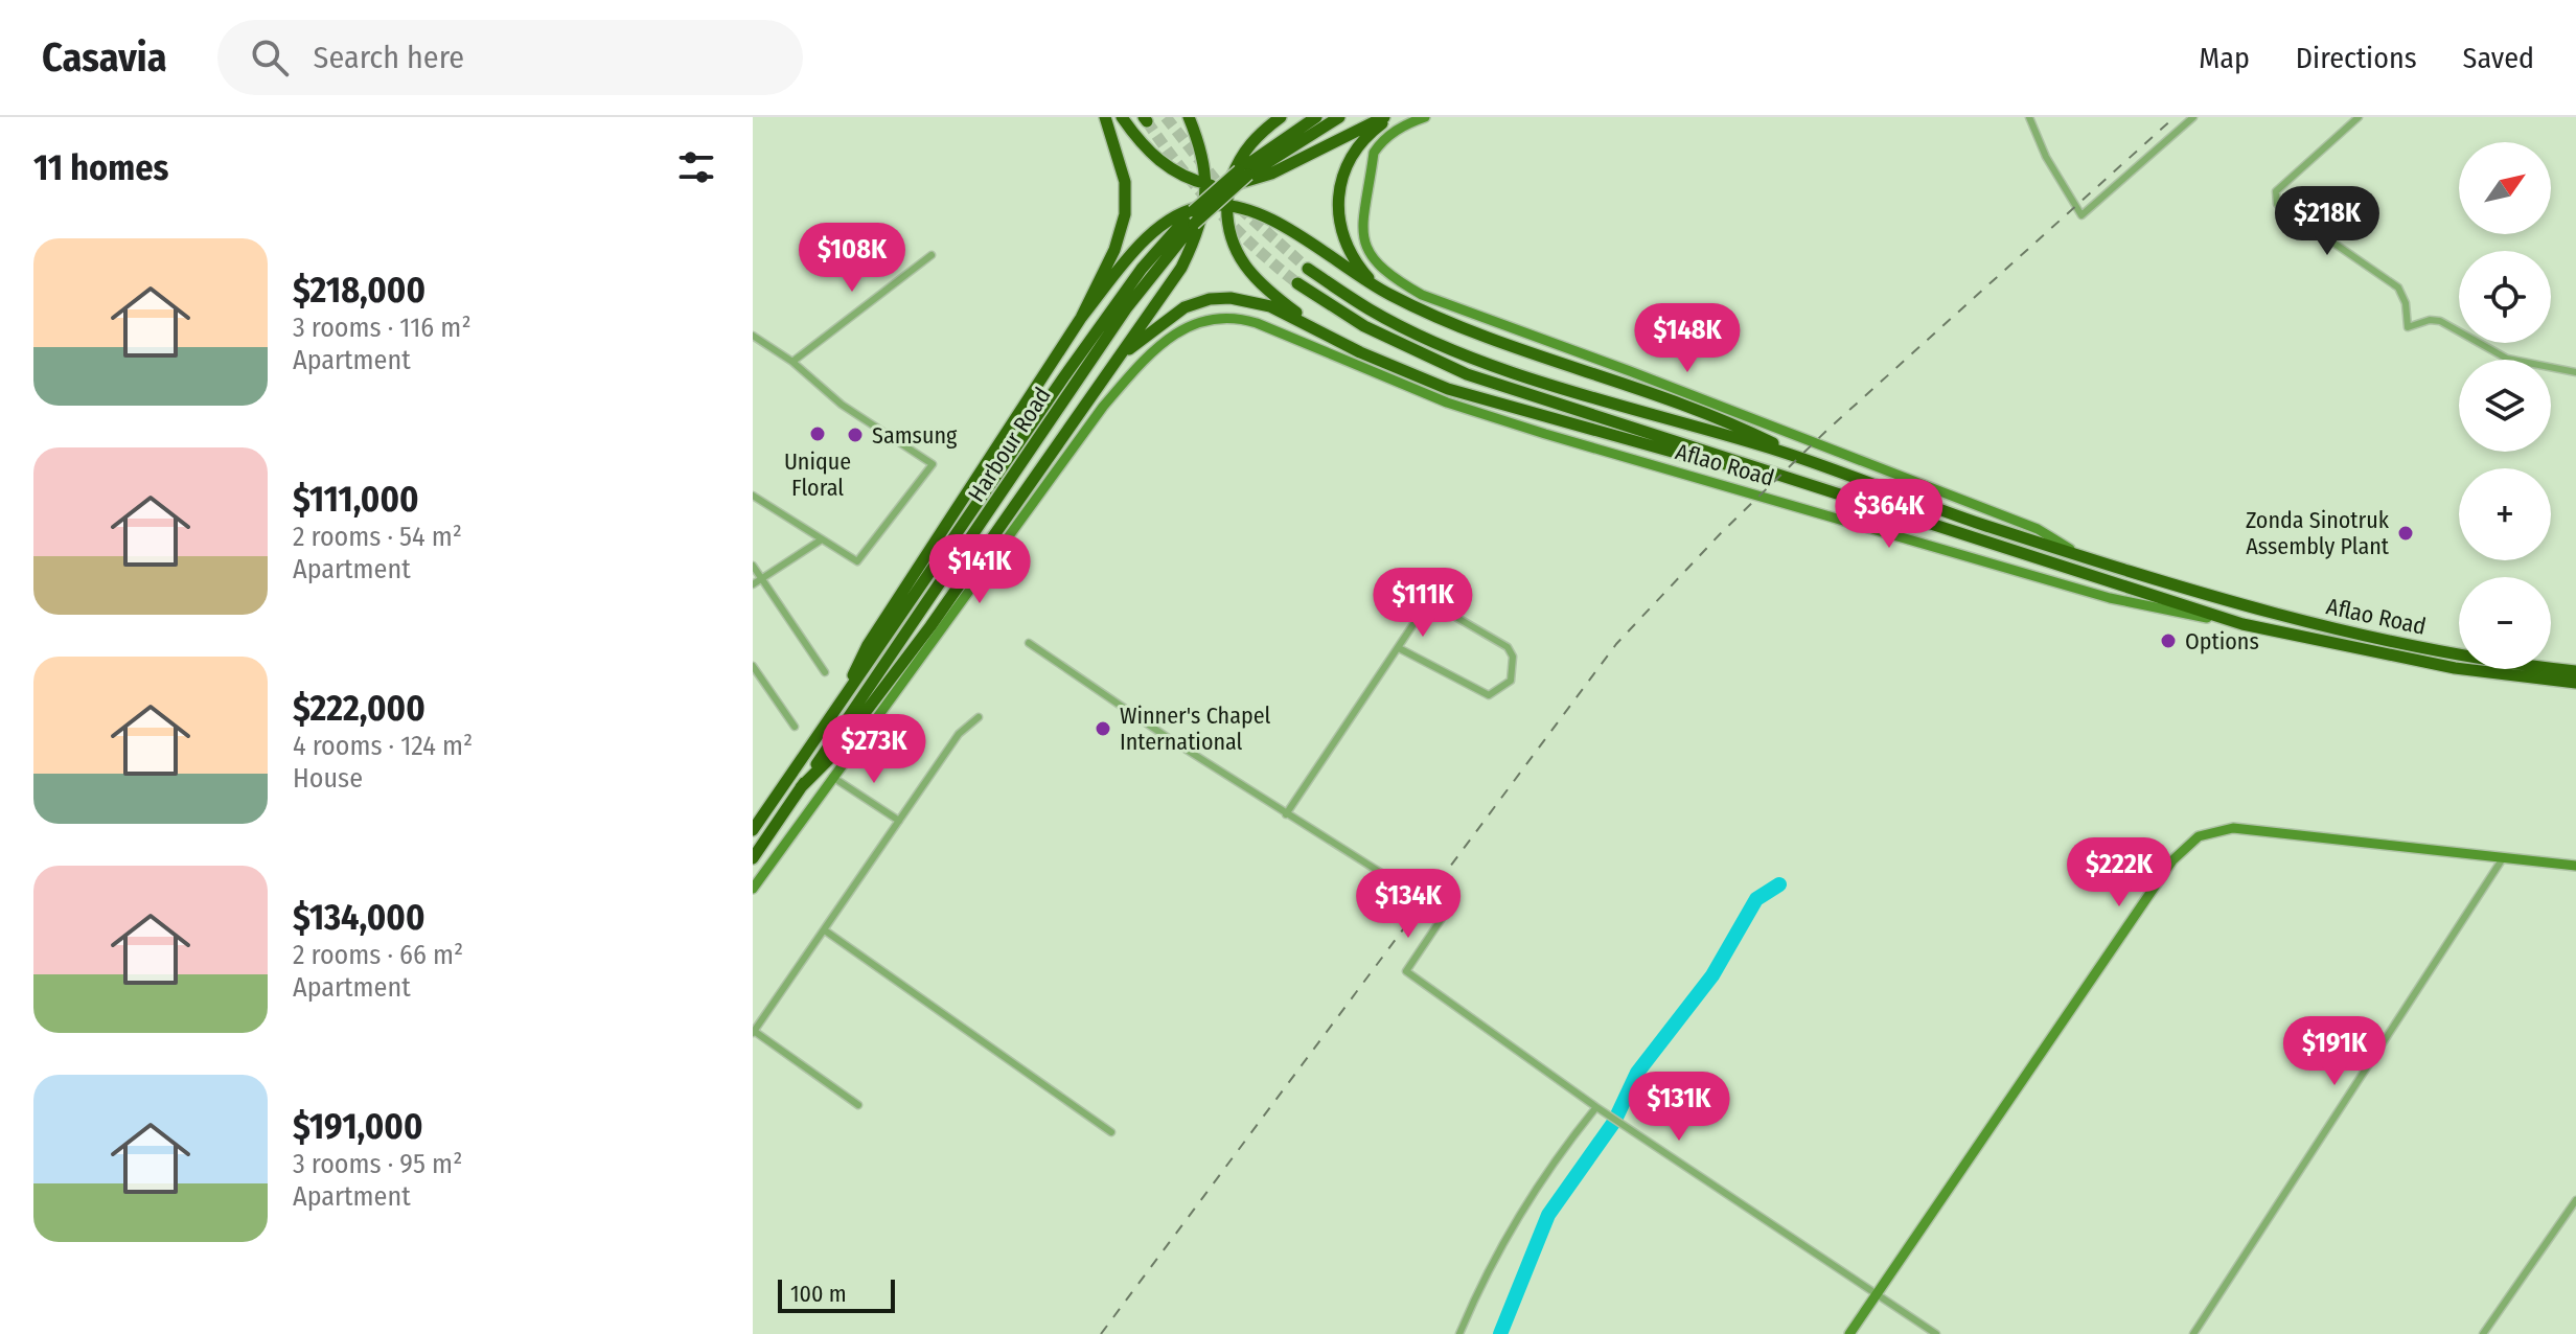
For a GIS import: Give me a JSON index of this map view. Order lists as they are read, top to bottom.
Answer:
{
  "streets": {
    "highway": ["Harbour Road", "Aflao Road"]
  },
  "places": [
    "Unique Floral",
    "Samsung",
    "Zonda Sinotruk Assembly Plant",
    "Options",
    "Winner's Chapel International"
  ],
  "scale_bar": "100 m",
  "north": "top right",
  "page": {
    "header": "Casavia",
    "search": "Search here",
    "nav": ["Map", "Directions", "Saved"],
    "heading": "11 homes",
    "map_buttons": ["+", "−"],
    "price": [
      "$218K",
      "$108K",
      "$148K",
      "$364K",
      "$141K",
      "$111K",
      "$273K",
      "$222K",
      "$134K",
      "$191K",
      "$131K"
    ],
    "list": [
      {
        "name": "$218,000",
        "note": "3 rooms · 116 m² · Apartment"
      },
      {
        "name": "$111,000",
        "note": "2 rooms · 54 m² · Apartment"
      },
      {
        "name": "$222,000",
        "note": "4 rooms · 124 m² · House"
      },
      {
        "name": "$134,000",
        "note": "2 rooms · 66 m² · Apartment"
      },
      {
        "name": "$191,000",
        "note": "3 rooms · 95 m² · Apartment"
      }
    ],
    "scale": "100 m"
  }
}
